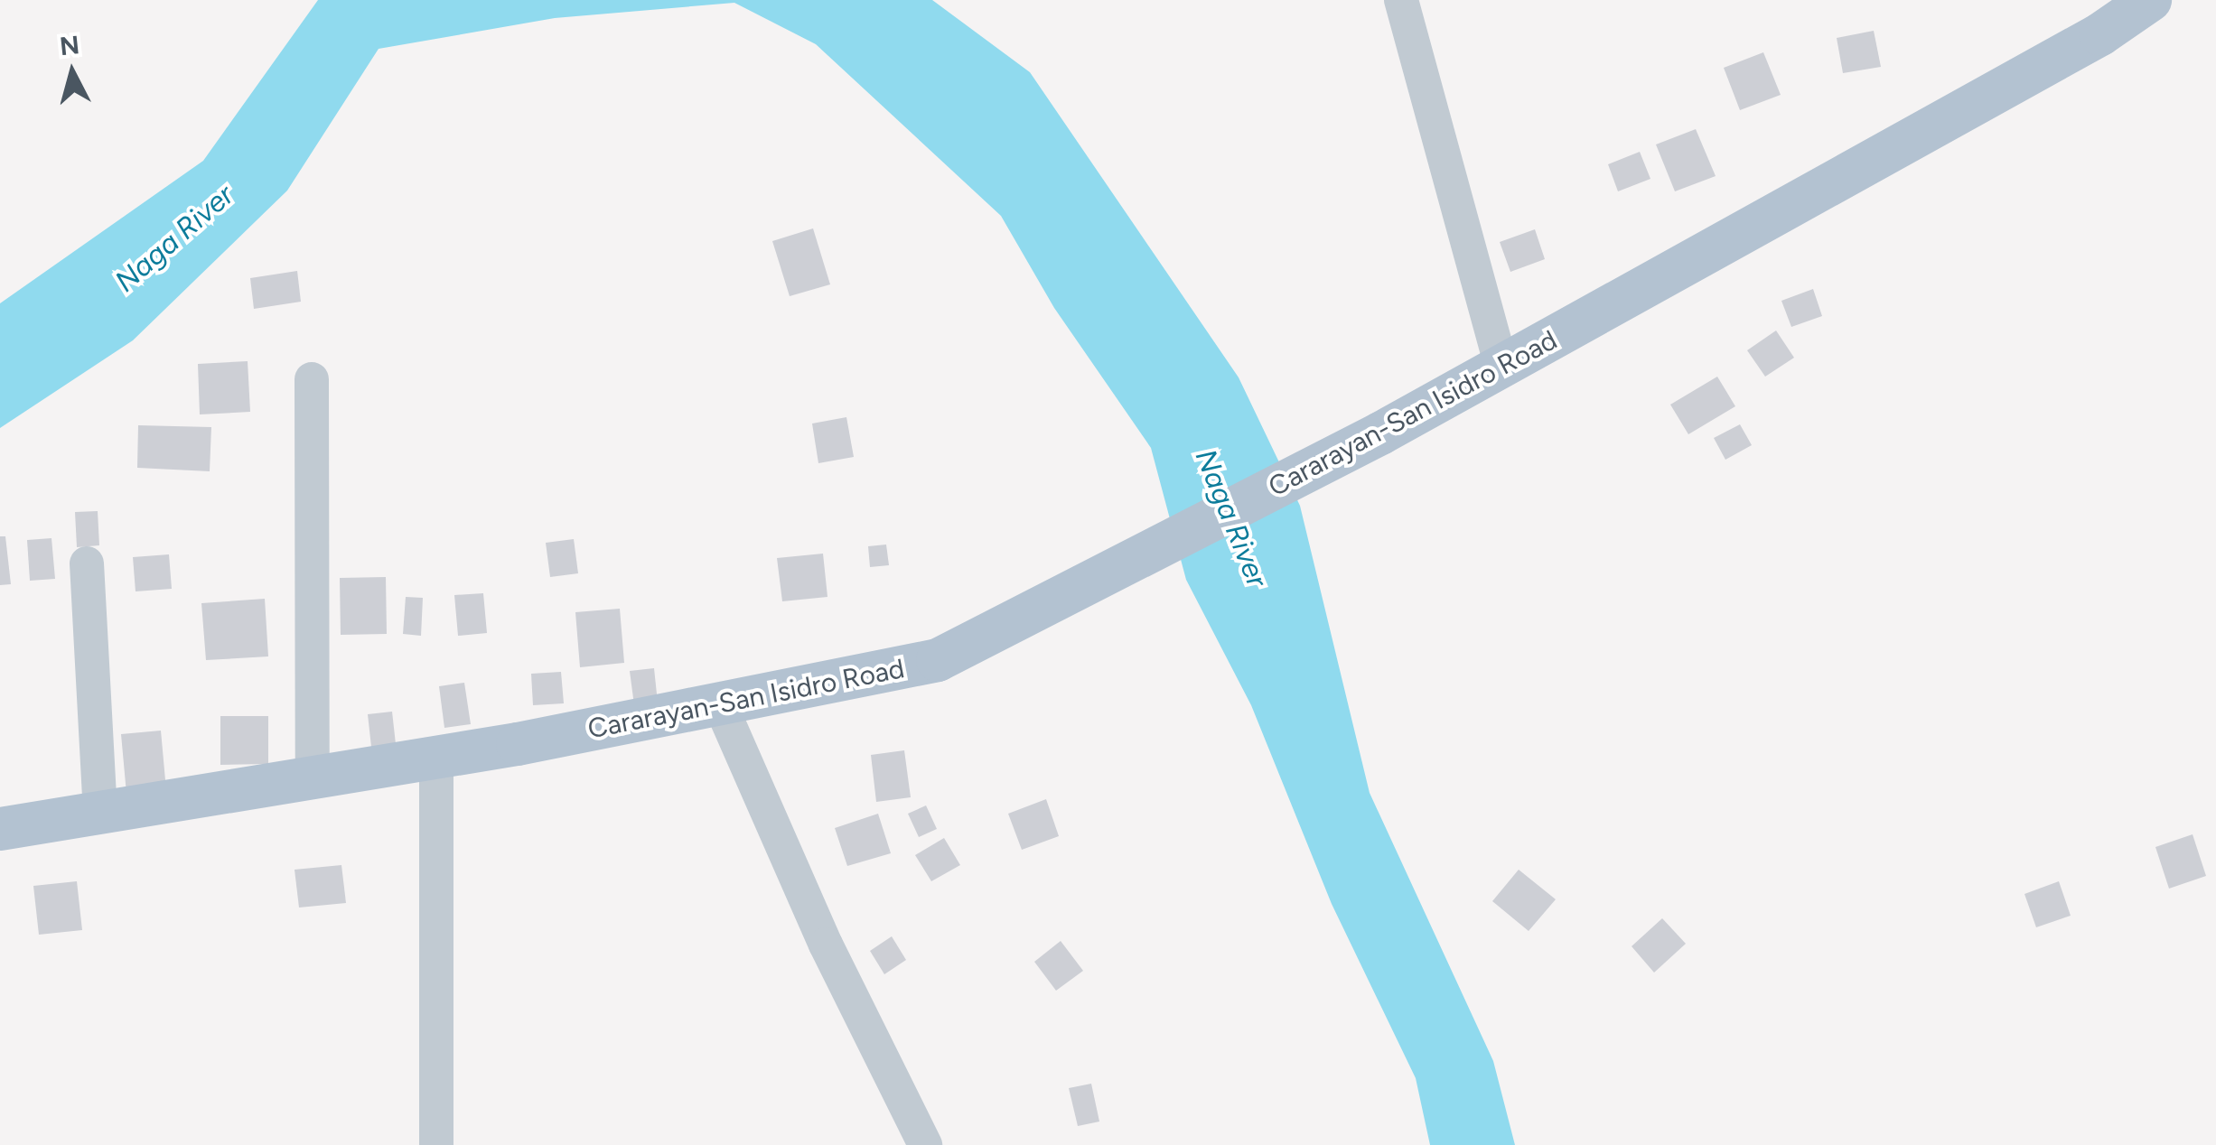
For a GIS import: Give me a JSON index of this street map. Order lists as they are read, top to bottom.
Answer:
{
  "streets": {
    "main road": ["Cararayan-San Isidro Road"]
  },
  "water": ["Naga River"],
  "north": "top"
}
